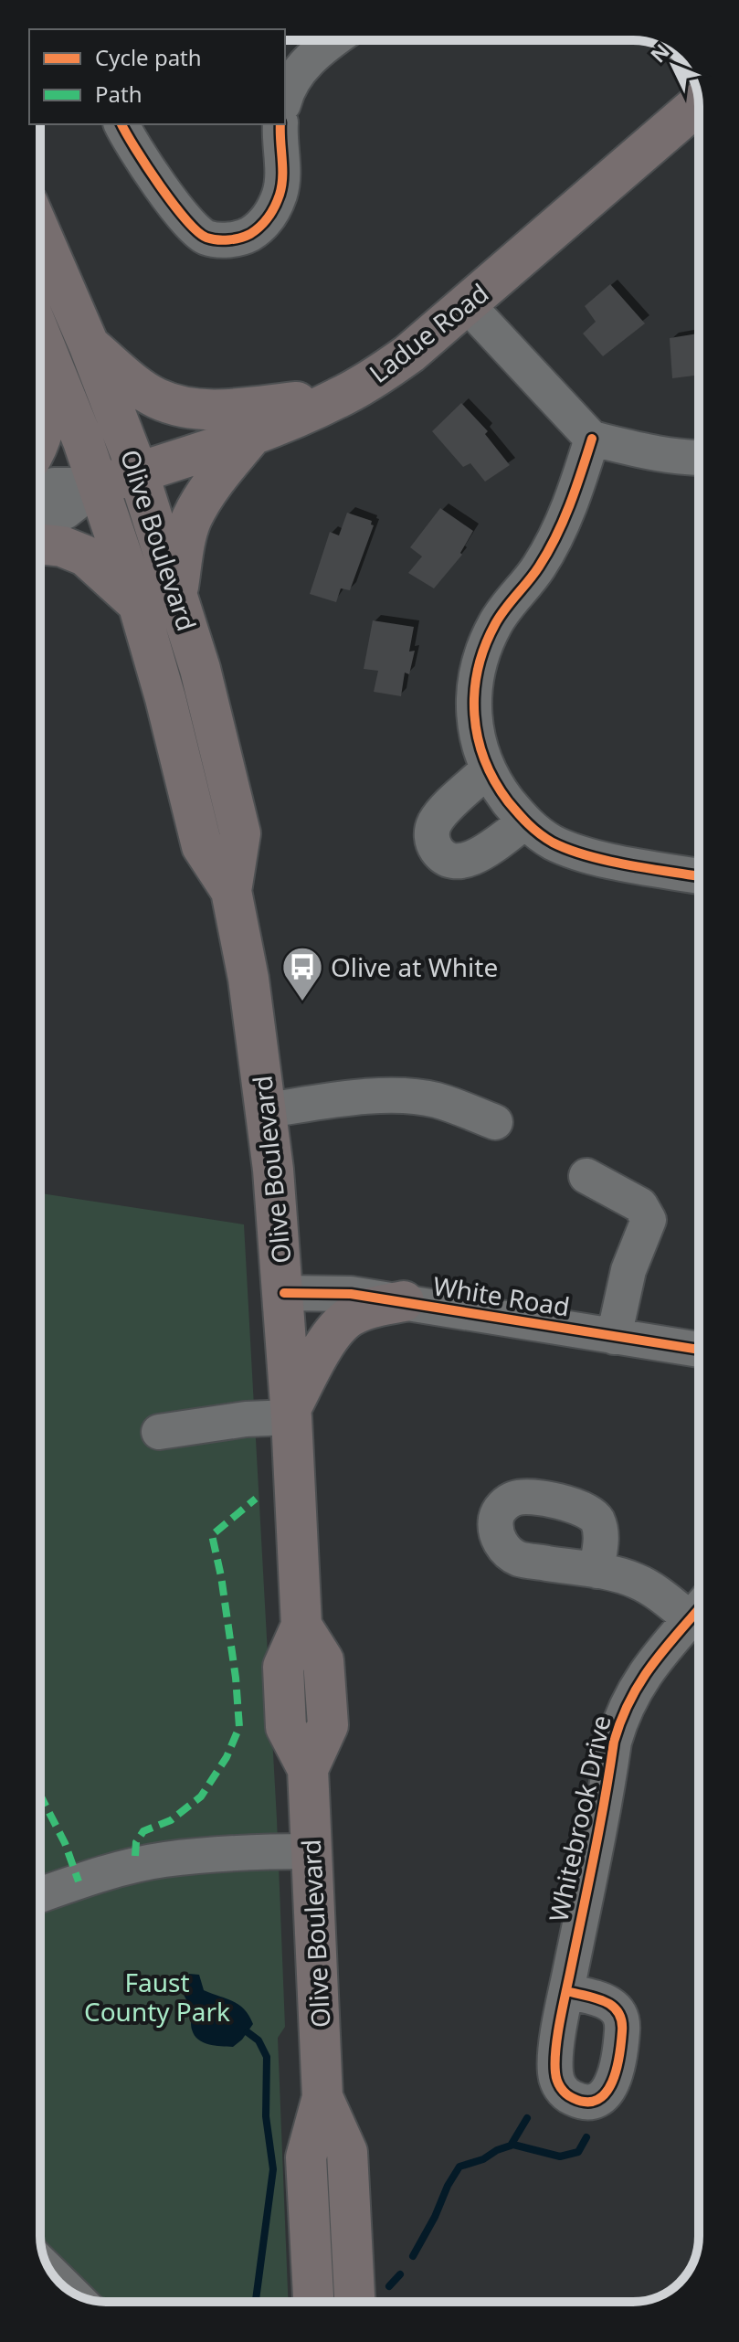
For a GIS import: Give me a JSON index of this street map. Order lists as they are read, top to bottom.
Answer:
{
  "streets": {
    "main road": ["Ladue Road", "Olive Boulevard"],
    "street": ["White Road", "Whitebrook Drive"]
  },
  "crossings": [
    ["Ladue Road", "Olive Boulevard"],
    ["Olive Boulevard", "White Road"]
  ],
  "parks": ["Faust County Park"],
  "places": {
    "bus stop": ["Olive at White"]
  },
  "legend": ["Cycle path", "Path"],
  "north": "top left"
}
